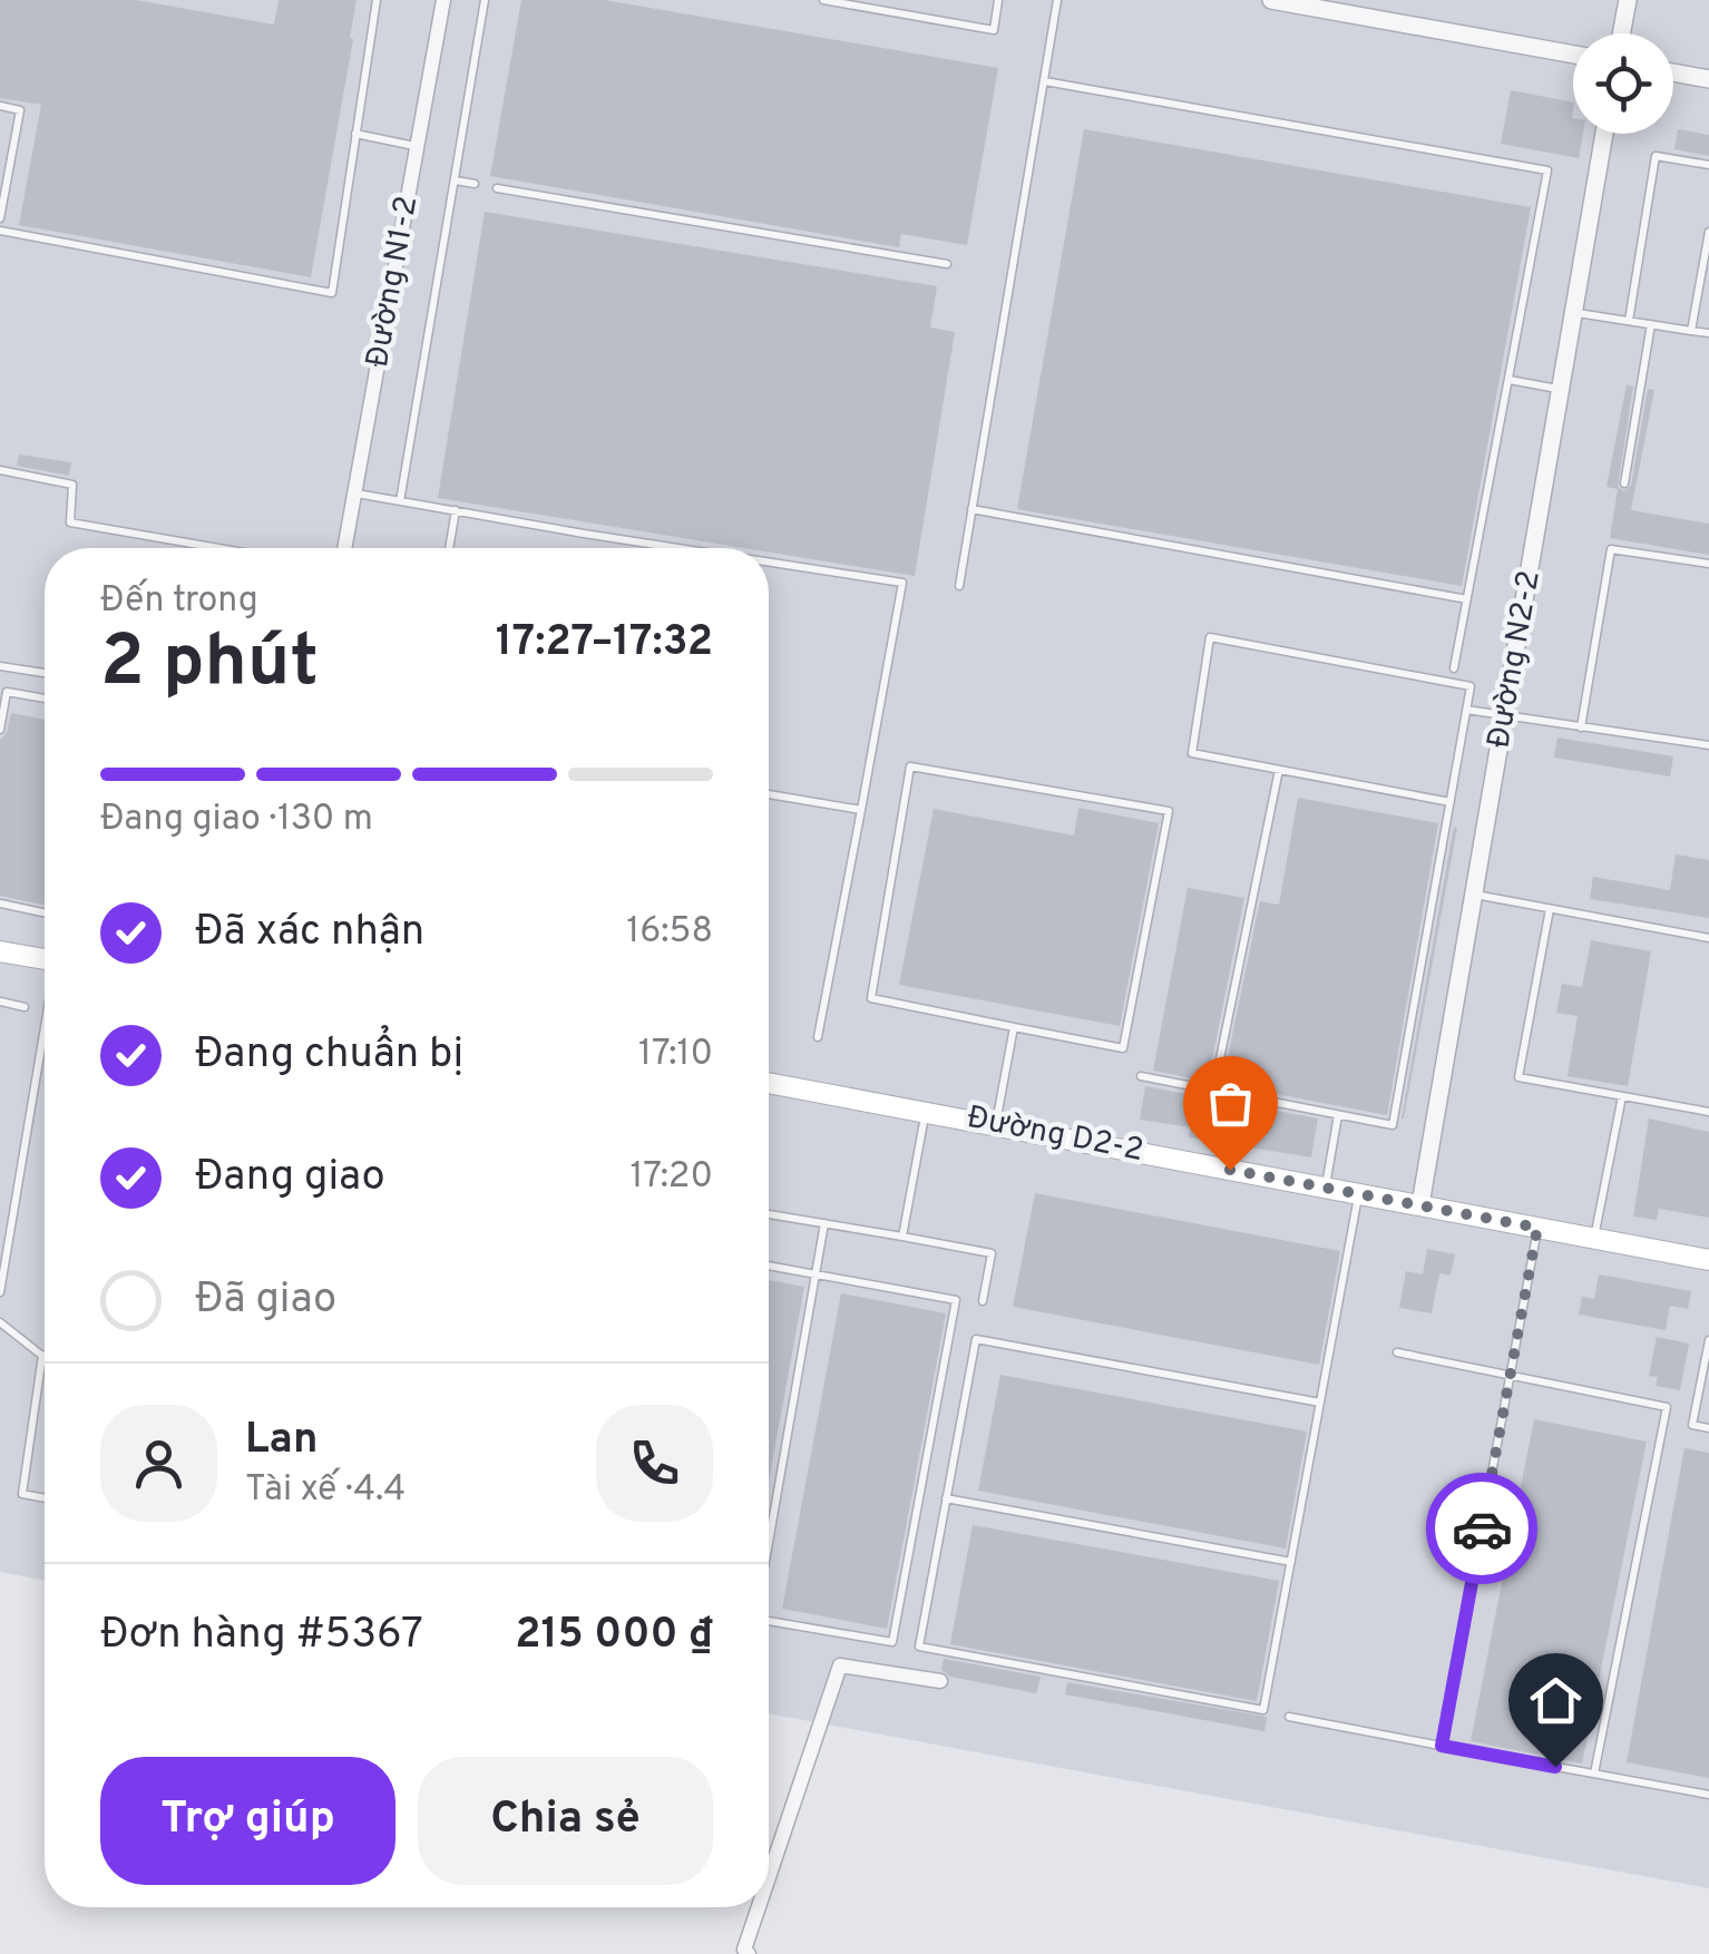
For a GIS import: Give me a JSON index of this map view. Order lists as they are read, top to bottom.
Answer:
{
  "streets": {
    "main road": ["Đường D2-2"],
    "street": ["Đường N1-2", "Đường N2-2"]
  },
  "crossings": [
    ["Đường N2-2", "Đường D2-2"]
  ],
  "page": {
    "heading": ["2 phút", "Đến trong", "17:27–17:32"],
    "panel": [
      "Lan",
      "Tài xế · 4.4",
      "Đơn hàng #5367",
      "215 000 ₫"
    ],
    "bar": "Đang giao · 130 m",
    "list": [
      ["Đã xác nhận", "16:58"],
      ["Đang chuẩn bị", "17:10"],
      ["Đang giao", "17:20"],
      "Đã giao"
    ],
    "buttons": ["Trợ giúp", "Chia sẻ"]
  }
}
